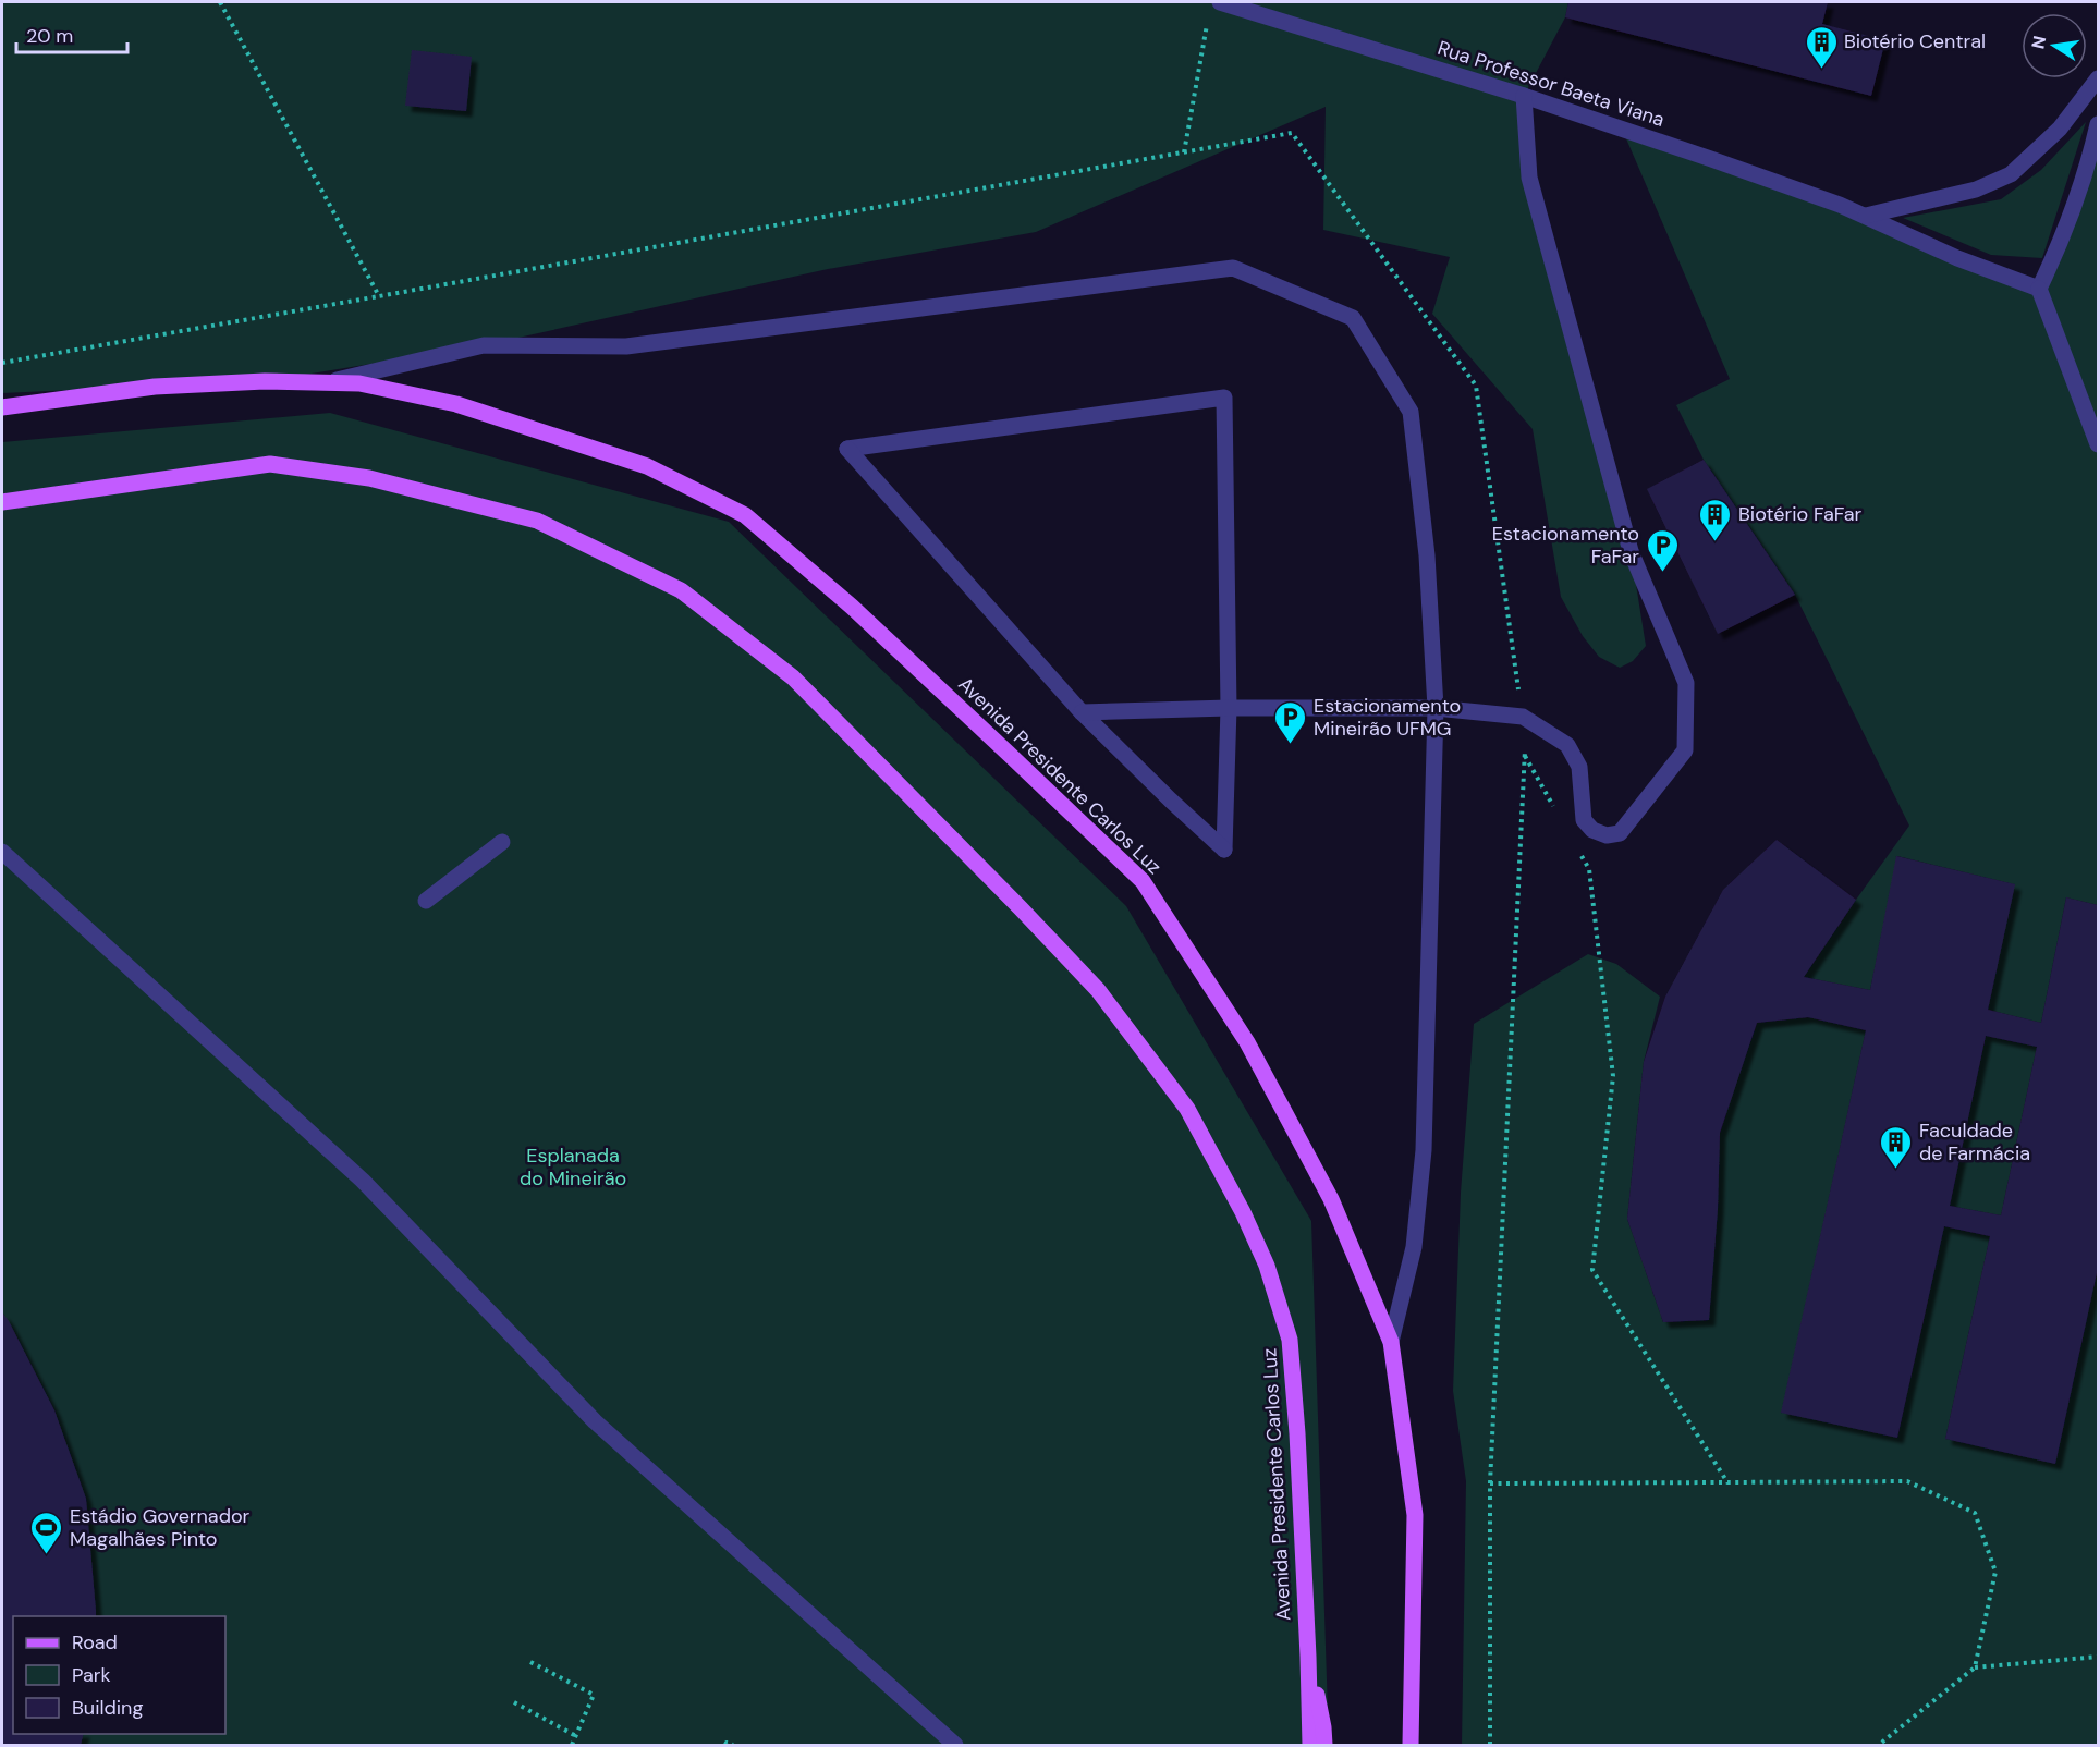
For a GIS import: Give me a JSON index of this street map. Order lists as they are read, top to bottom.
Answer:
{
  "streets": {
    "main road": ["Avenida Presidente Carlos Luz"],
    "street": ["Rua Professor Baeta Viana"]
  },
  "parks": ["Esplanada do Mineirão"],
  "places": {
    "building": ["Biotério Central", "Biotério FaFar", "Faculdade de Farmácia"],
    "parking": ["Estacionamento FaFar", "Estacionamento Mineirão UFMG"],
    "sports": ["Estádio Governador Magalhães Pinto"]
  },
  "legend": ["Road", "Park", "Building"],
  "scale_bar": "20 m",
  "north": "left"
}
